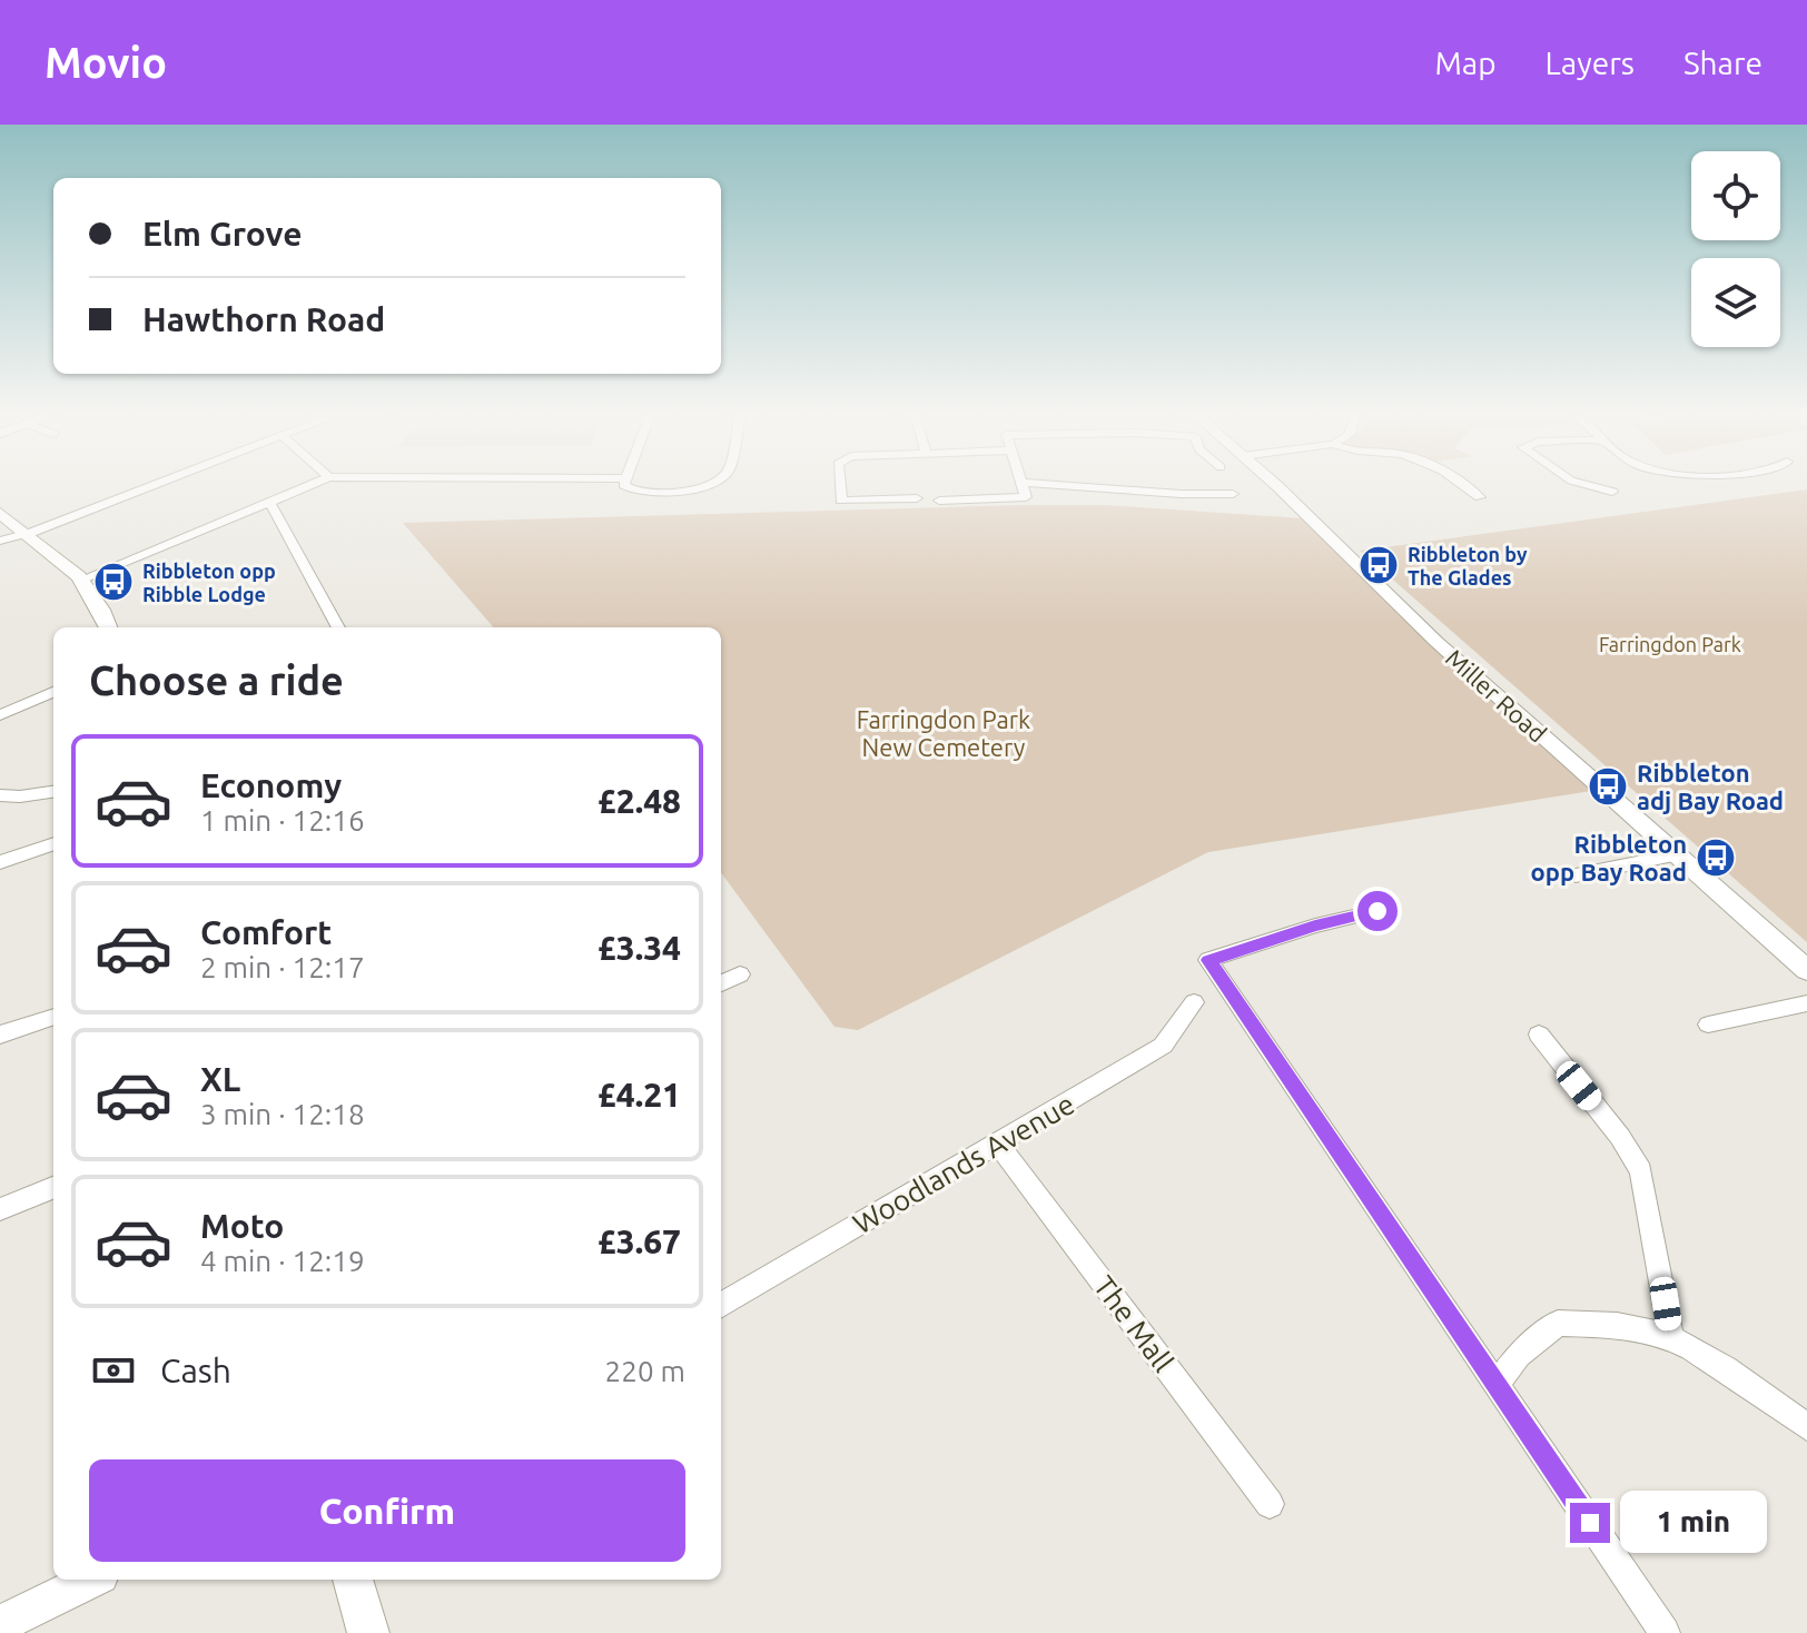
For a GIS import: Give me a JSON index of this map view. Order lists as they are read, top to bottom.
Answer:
{
  "streets": {
    "street": ["Miller Road", "Woodlands Avenue", "The Mall"]
  },
  "crossings": [
    ["Woodlands Avenue", "The Mall"]
  ],
  "parks": ["Farringdon Park", "Farringdon Park New Cemetery"],
  "places": {
    "bus stop": [
      "Ribbleton by The Glades",
      "Ribbleton opp Ribble Lodge",
      "Ribbleton adj Bay Road",
      "Ribbleton opp Bay Road"
    ]
  },
  "page": {
    "header": "Movio",
    "nav": ["Map", "Layers", "Share"],
    "banner": ["Elm Grove", "Hawthorn Road"],
    "heading": "Choose a ride",
    "list": [
      {
        "name": "Economy",
        "note": "1 min · 12:16",
        "value": "£2.48"
      },
      {
        "name": "Comfort",
        "note": "2 min · 12:17",
        "value": "£3.34"
      },
      {
        "name": "XL",
        "note": "3 min · 12:18",
        "value": "£4.21"
      },
      {
        "name": "Moto",
        "note": "4 min · 12:19",
        "value": "£3.67"
      }
    ],
    "pay": ["Cash", "220 m"],
    "buttons": "Confirm",
    "bubble": "1 min"
  }
}
